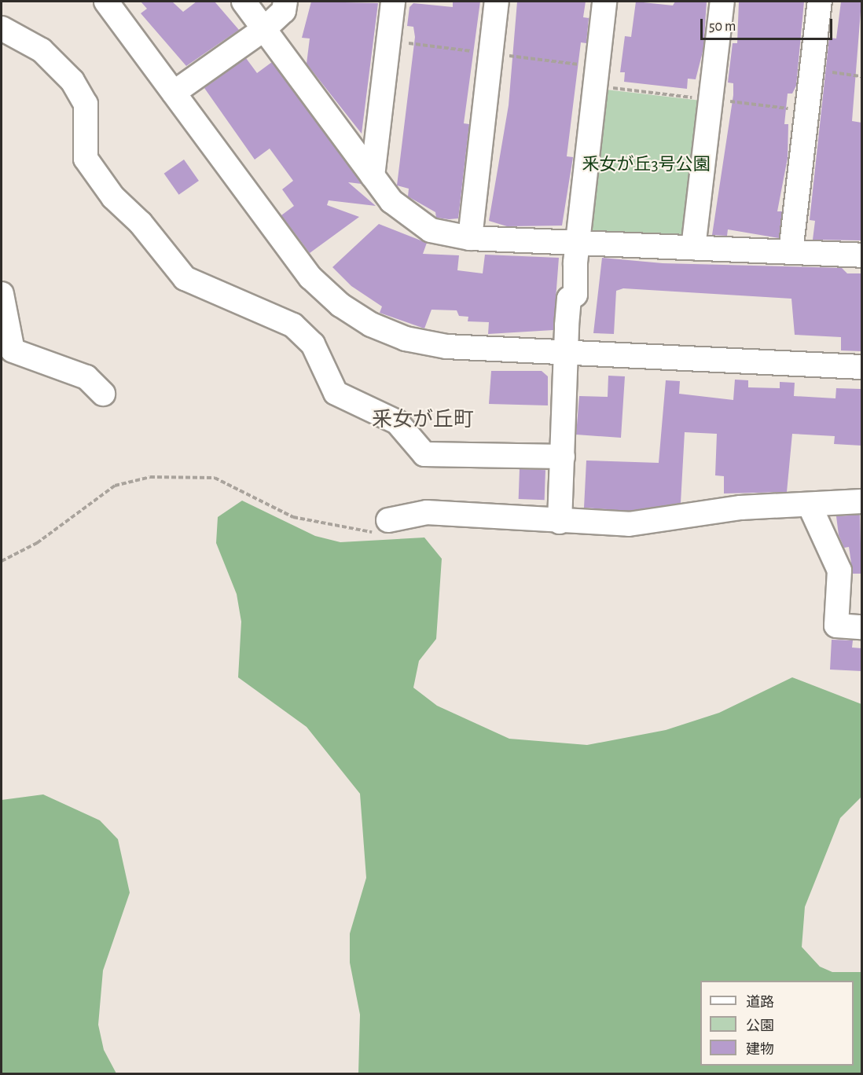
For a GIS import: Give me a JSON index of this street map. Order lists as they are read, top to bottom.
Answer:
{
  "districts": ["釆女が丘町"],
  "parks": ["釆女が丘3号公園"],
  "legend": ["道路", "公園", "建物"],
  "scale_bar": "50 m"
}
